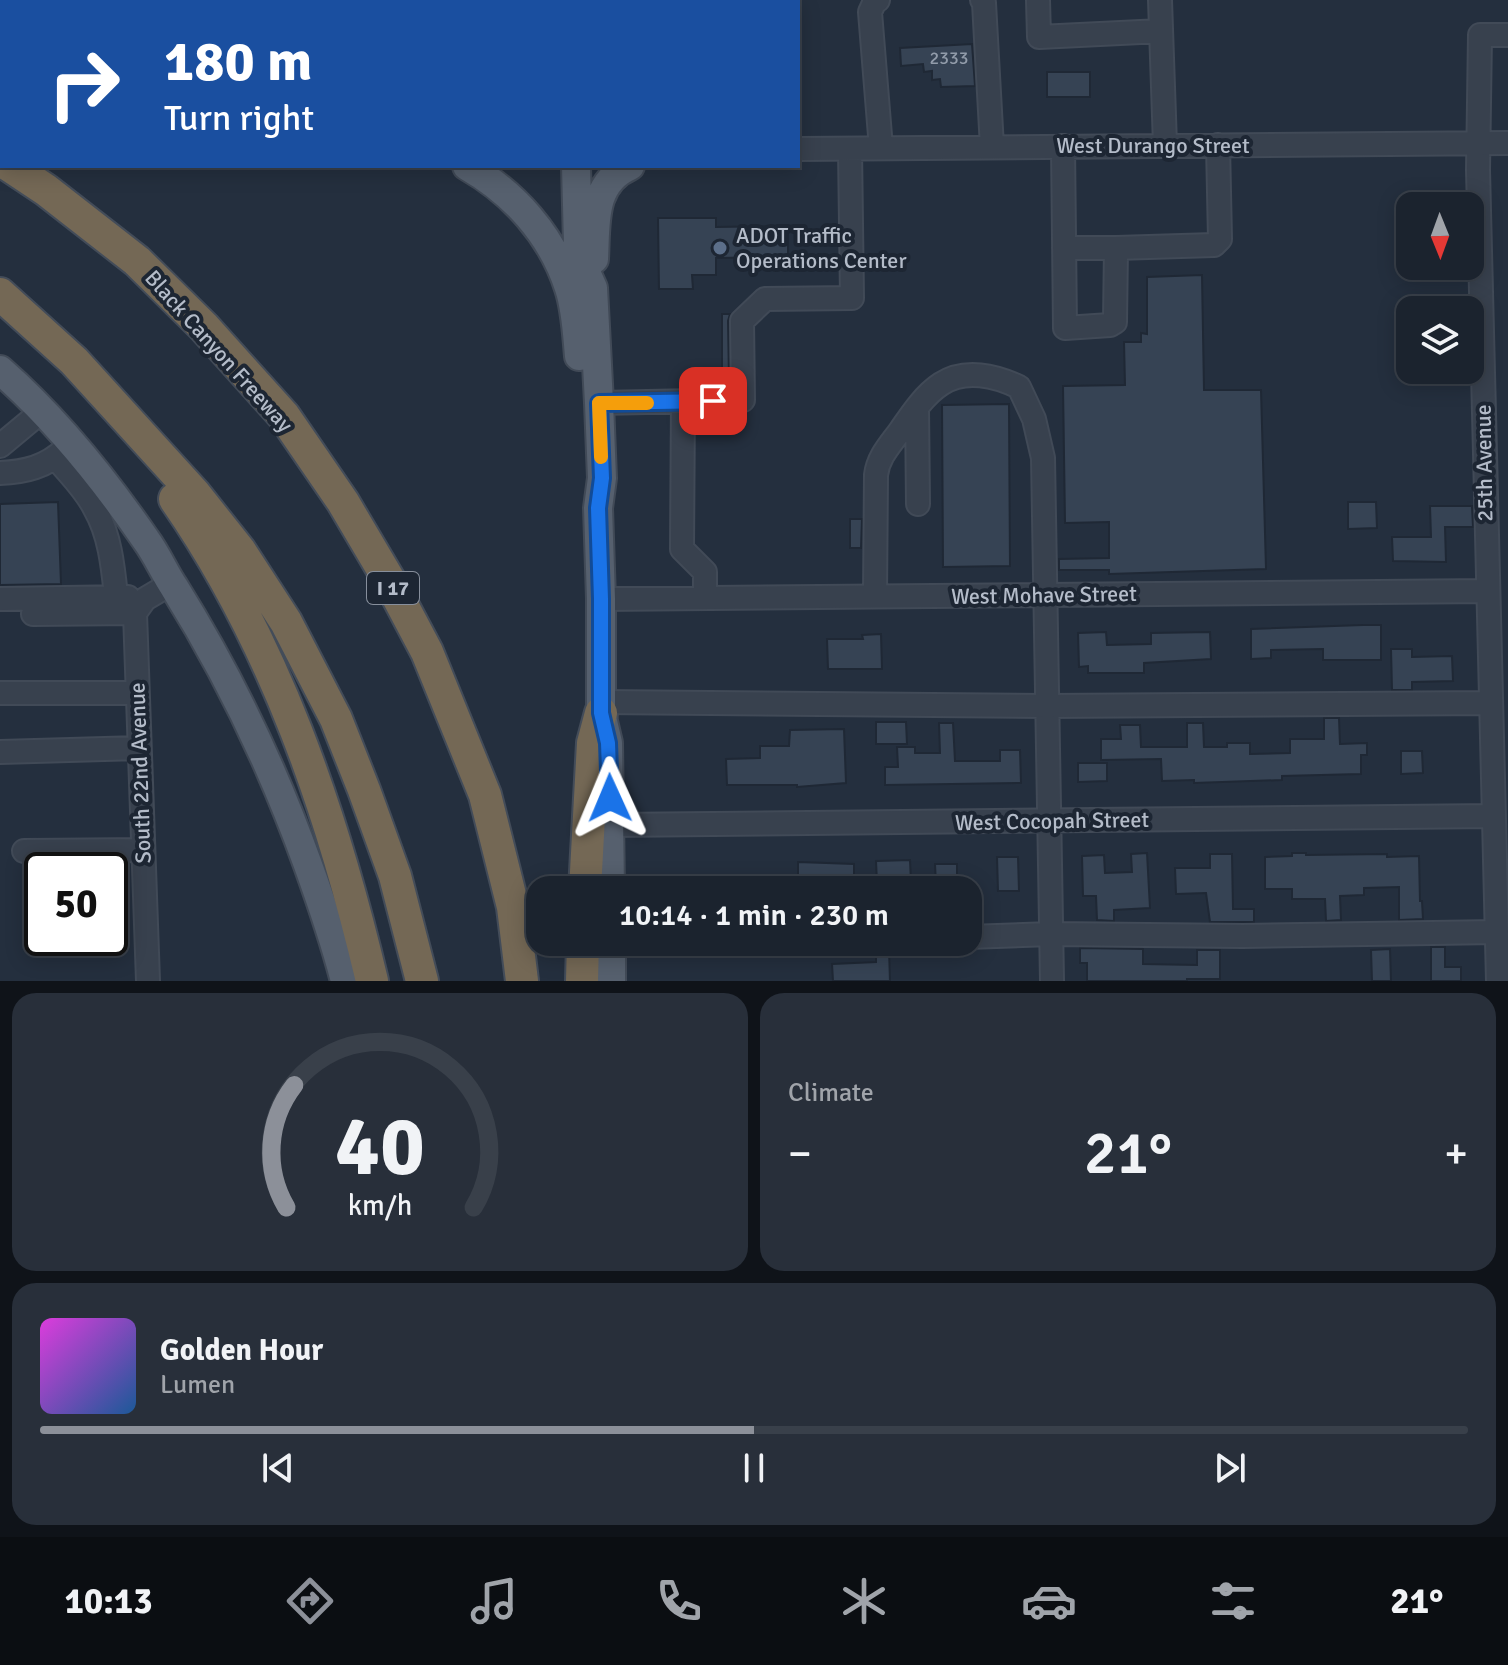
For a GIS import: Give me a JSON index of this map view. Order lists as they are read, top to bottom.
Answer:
{
  "streets": {
    "highway": ["Black Canyon Freeway", "I 17"],
    "street": [
      "West Durango Street",
      "25th Avenue",
      "West Mohave Street",
      "South 22nd Avenue",
      "West Cocopah Street"
    ]
  },
  "crossings": [
    ["West Durango Street", "25th Avenue"],
    ["25th Avenue", "West Mohave Street"],
    ["25th Avenue", "West Cocopah Street"]
  ],
  "places": ["ADOT Traffic Operations Center"],
  "house_numbers": ["2333"],
  "north": "bottom",
  "page": {
    "turn": ["180 m", "Turn right"],
    "limit": "50",
    "trip": "10:14 · 1 min · 230 m",
    "tile": "Climate",
    "heat": ["−", "21°", "+"],
    "song": ["Golden Hour", "Lumen"],
    "tabs": ["10:13", "21°"],
    "gauge": ["40", "km/h"]
  }
}
